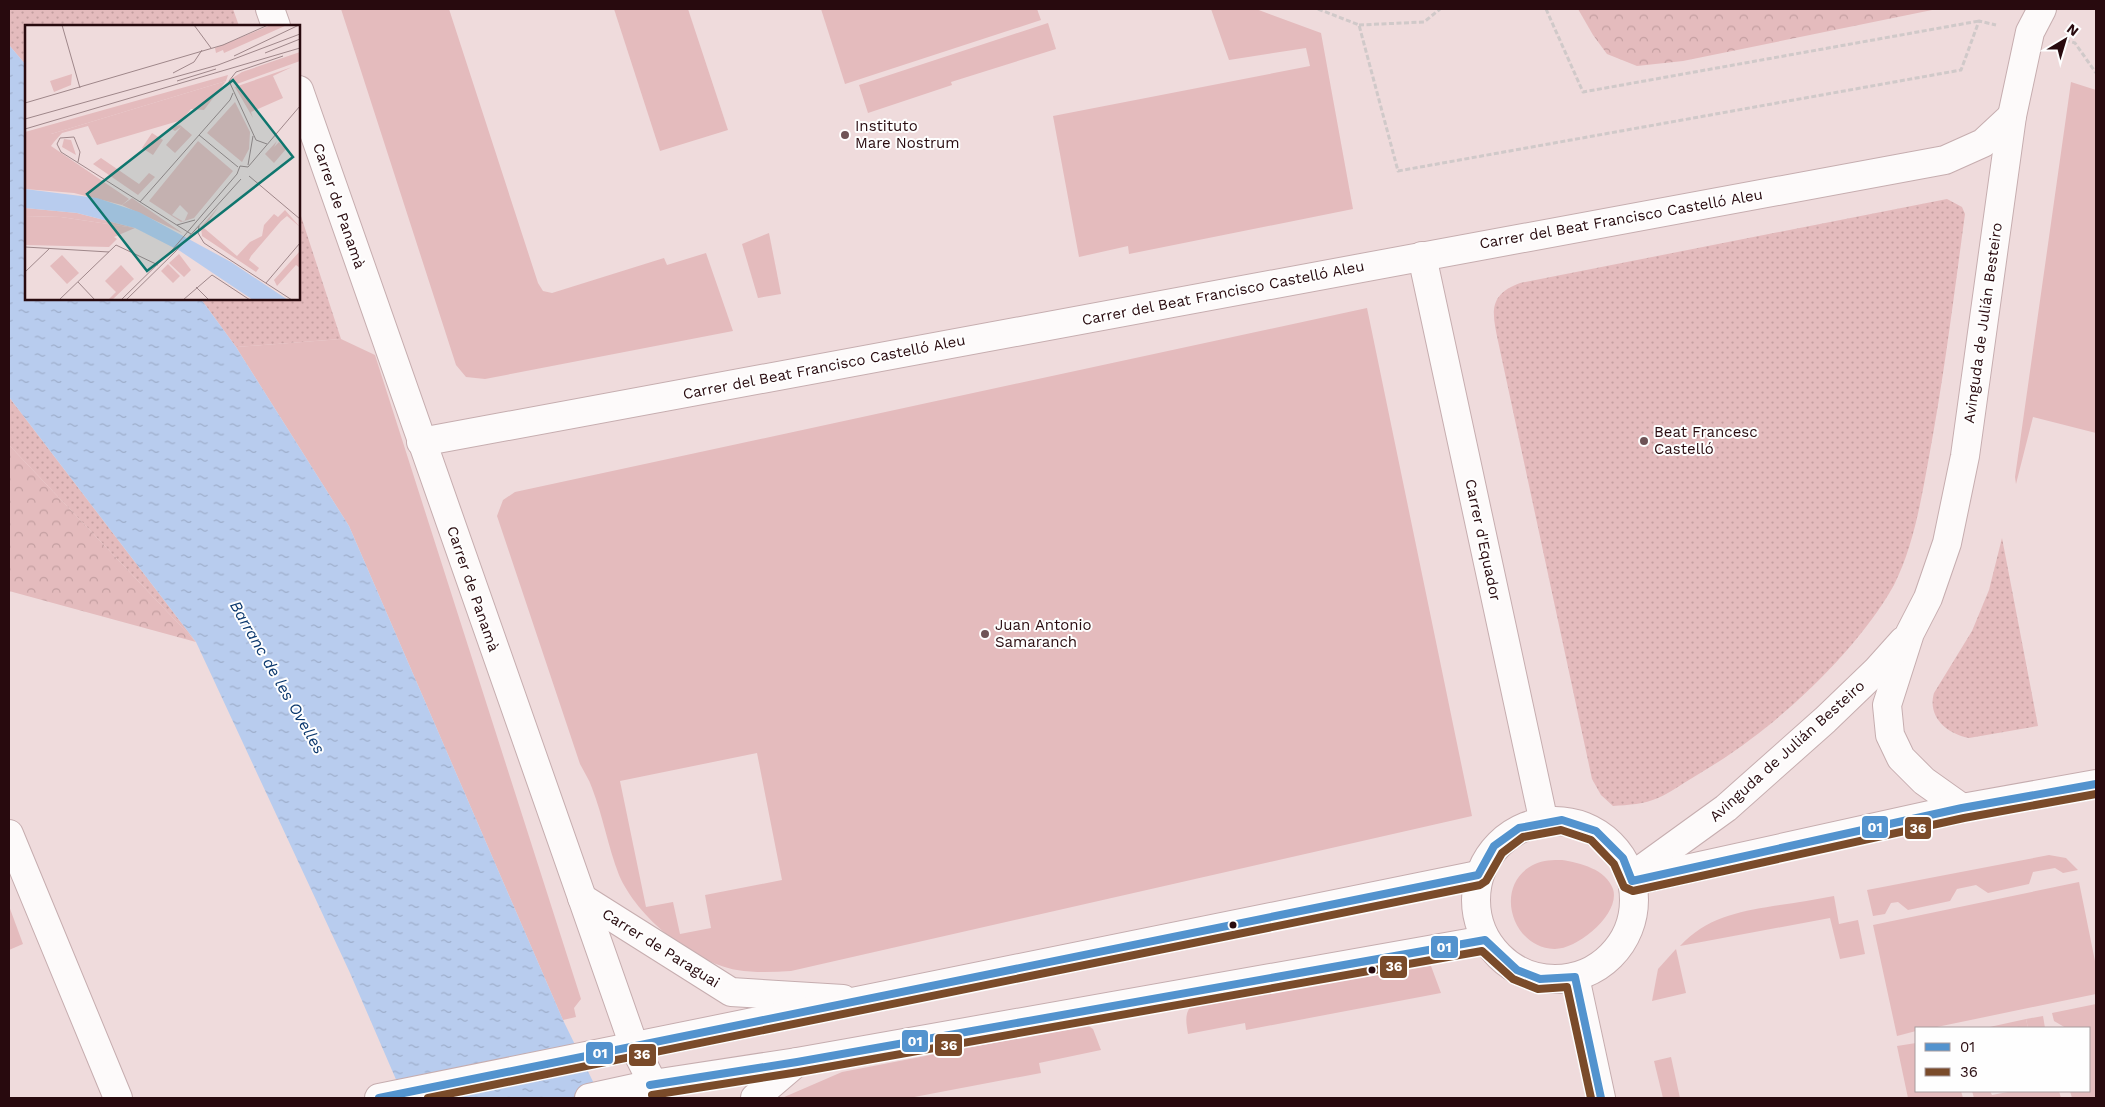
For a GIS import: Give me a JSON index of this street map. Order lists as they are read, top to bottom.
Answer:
{
  "streets": {
    "street": [
      "Carrer de Panamà",
      "Carrer del Beat Francisco Castelló Aleu",
      "Avinguda de Julián Besteiro",
      "Carrer d'Equador",
      "Carrer de Paraguai"
    ]
  },
  "crossings": [
    ["Carrer de Panamà", "Carrer del Beat Francisco Castelló Aleu"],
    ["Carrer de Panamà", "Carrer de Paraguai"],
    ["Carrer del Beat Francisco Castelló Aleu", "Avinguda de Julián Besteiro"],
    ["Carrer del Beat Francisco Castelló Aleu", "Carrer d'Equador"],
    ["Avinguda de Julián Besteiro", "Carrer d'Equador"],
    ["Avinguda de Julián Besteiro", "Carrer de Paraguai"],
    ["Carrer d'Equador", "Carrer de Paraguai"]
  ],
  "water": ["Barranc de les Ovelles"],
  "places": ["Instituto Mare Nostrum", "Beat Francesc Castelló", "Juan Antonio Samaranch"],
  "lines": ["transit line 01", "transit line 36"],
  "legend": ["01", "36"],
  "north": "top right"
}
